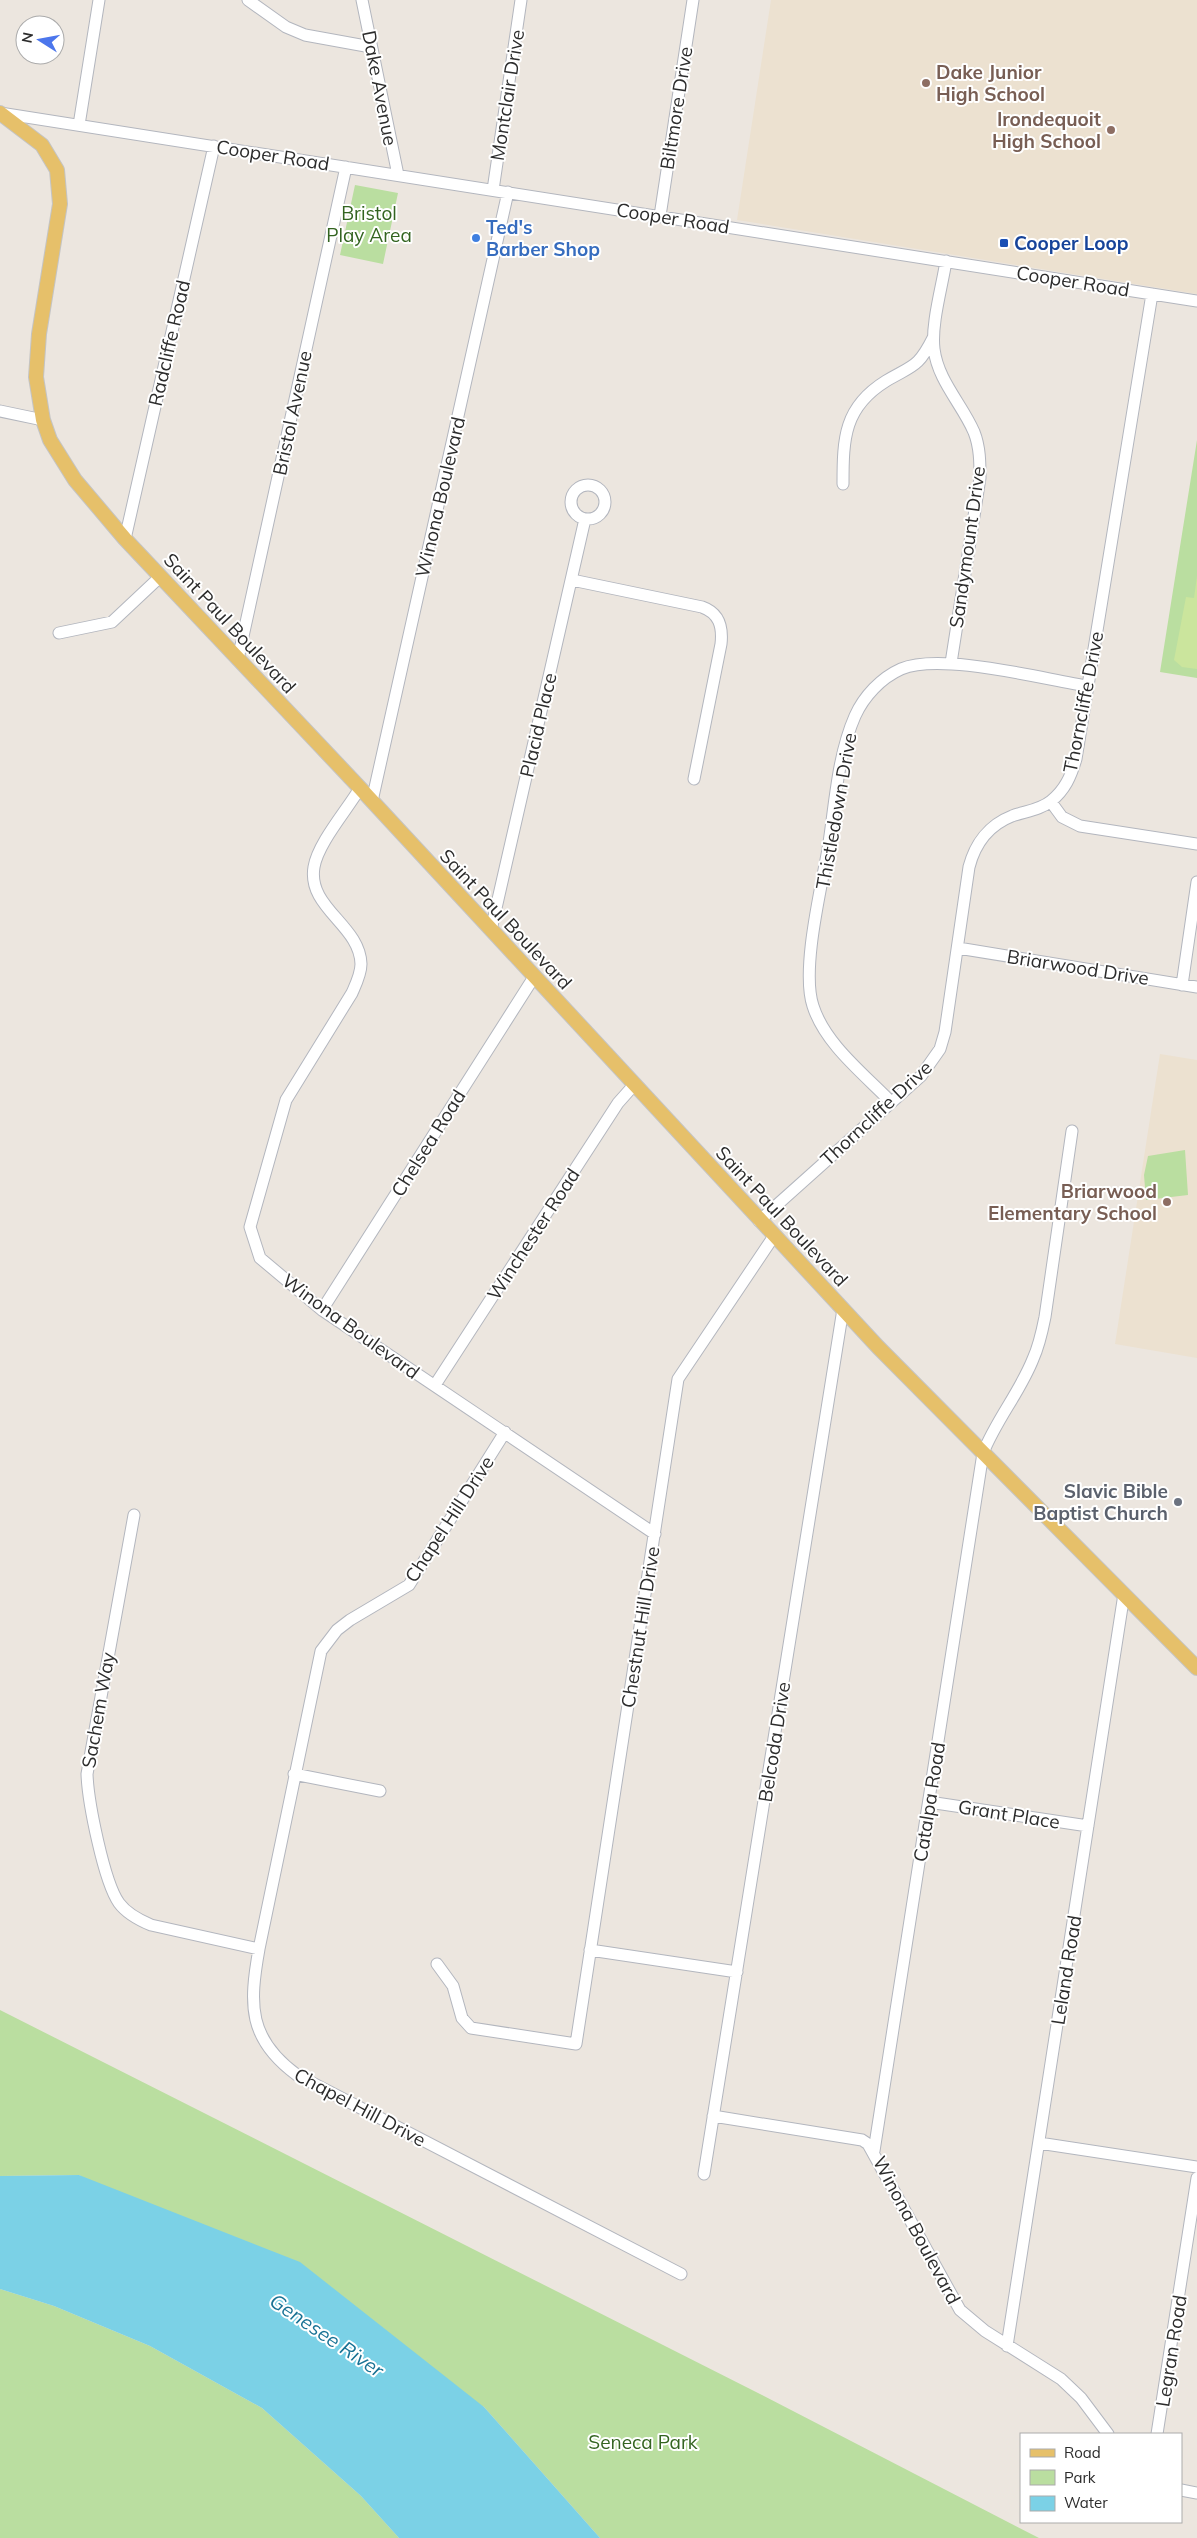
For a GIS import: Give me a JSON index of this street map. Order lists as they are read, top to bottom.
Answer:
{
  "streets": {
    "main road": ["Saint Paul Boulevard"],
    "street": [
      "Dake Avenue",
      "Montclair Drive",
      "Biltmore Drive",
      "Cooper Road",
      "Radcliffe Road",
      "Bristol Avenue",
      "Winona Boulevard",
      "Sandymount Drive",
      "Thorncliffe Drive",
      "Placid Place",
      "Thistledown Drive",
      "Briarwood Drive",
      "Chelsea Road",
      "Winchester Road",
      "Chapel Hill Drive",
      "Chestnut Hill Drive",
      "Sachem Way",
      "Belcoda Drive",
      "Catalpa Road",
      "Grant Place",
      "Leland Road",
      "Legran Road"
    ]
  },
  "crossings": [
    ["Dake Avenue", "Cooper Road"],
    ["Montclair Drive", "Cooper Road"],
    ["Biltmore Drive", "Cooper Road"],
    ["Cooper Road", "Radcliffe Road"],
    ["Cooper Road", "Bristol Avenue"],
    ["Cooper Road", "Winona Boulevard"],
    ["Cooper Road", "Sandymount Drive"],
    ["Cooper Road", "Saint Paul Boulevard"],
    ["Cooper Road", "Thorncliffe Drive"],
    ["Radcliffe Road", "Saint Paul Boulevard"],
    ["Bristol Avenue", "Saint Paul Boulevard"],
    ["Winona Boulevard", "Saint Paul Boulevard"],
    ["Winona Boulevard", "Chelsea Road"],
    ["Winona Boulevard", "Winchester Road"],
    ["Winona Boulevard", "Chapel Hill Drive"],
    ["Winona Boulevard", "Chestnut Hill Drive"],
    ["Winona Boulevard", "Belcoda Drive"],
    ["Winona Boulevard", "Catalpa Road"],
    ["Winona Boulevard", "Leland Road"],
    ["Sandymount Drive", "Thistledown Drive"],
    ["Saint Paul Boulevard", "Thorncliffe Drive"],
    ["Saint Paul Boulevard", "Placid Place"],
    ["Saint Paul Boulevard", "Chelsea Road"],
    ["Saint Paul Boulevard", "Winchester Road"],
    ["Saint Paul Boulevard", "Chestnut Hill Drive"],
    ["Saint Paul Boulevard", "Belcoda Drive"],
    ["Saint Paul Boulevard", "Catalpa Road"],
    ["Saint Paul Boulevard", "Leland Road"],
    ["Thorncliffe Drive", "Thistledown Drive"],
    ["Thorncliffe Drive", "Briarwood Drive"],
    ["Chapel Hill Drive", "Sachem Way"],
    ["Catalpa Road", "Grant Place"],
    ["Grant Place", "Leland Road"]
  ],
  "water": ["Genesee River"],
  "parks": ["Bristol Play Area", "Seneca Park"],
  "places": {
    "other": [
      "Dake Junior High School",
      "Irondequoit High School",
      "Ted's Barber Shop",
      "Briarwood Elementary School",
      "Slavic Bible Baptist Church"
    ],
    "transit": ["Cooper Loop"]
  },
  "legend": ["Road", "Park", "Water"],
  "north": "left"
}
